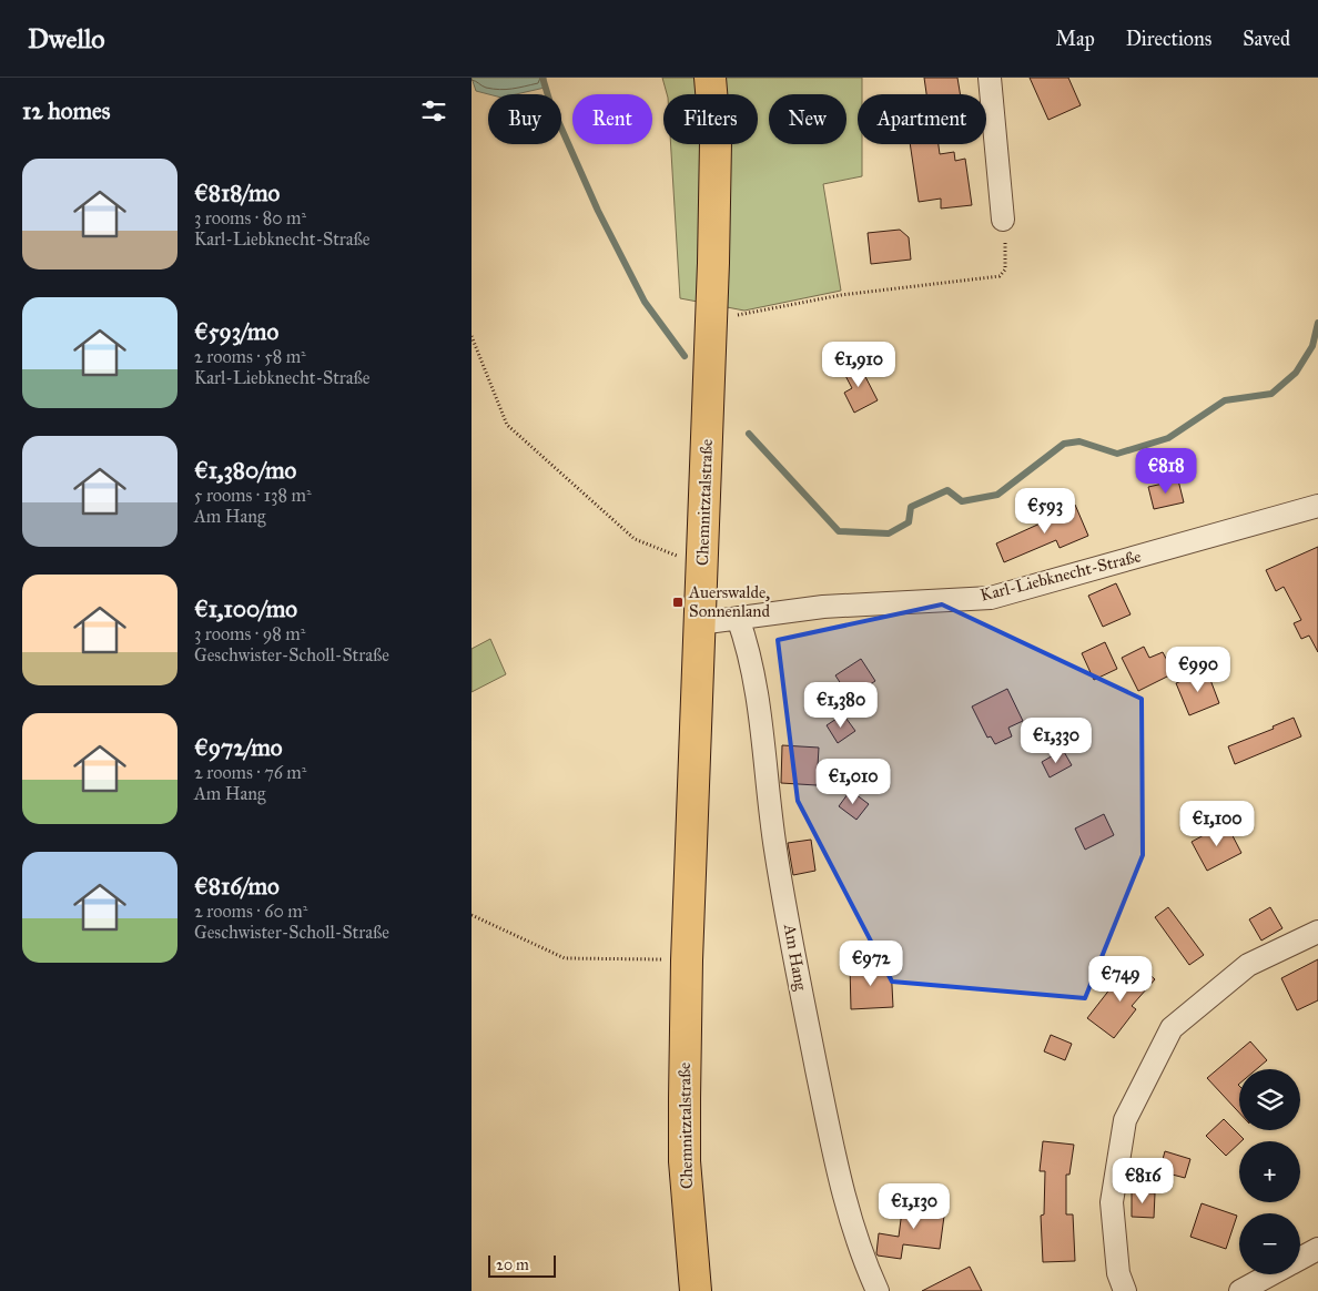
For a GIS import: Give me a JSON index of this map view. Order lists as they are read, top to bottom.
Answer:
{
  "streets": {
    "main road": ["Chemnitztalstraße"],
    "street": ["Karl-Liebknecht-Straße", "Am Hang"]
  },
  "crossings": [
    ["Chemnitztalstraße", "Karl-Liebknecht-Straße"],
    ["Karl-Liebknecht-Straße", "Am Hang"]
  ],
  "places": {
    "transit": ["Auerswalde, Sonnenland"]
  },
  "scale_bar": "20 m",
  "page": {
    "header": "Dwello",
    "nav": ["Map", "Directions", "Saved"],
    "heading": "12 homes",
    "chip": [
      "Buy",
      "Rent",
      "Filters",
      "New",
      "Apartment"
    ],
    "list": [
      {
        "name": "€818/mo",
        "note": "3 rooms · 80 m² · Karl-Liebknecht-Straße"
      },
      {
        "name": "€593/mo",
        "note": "2 rooms · 58 m² · Karl-Liebknecht-Straße"
      },
      {
        "name": "€1,380/mo",
        "note": "5 rooms · 138 m² · Am Hang"
      },
      {
        "name": "€1,100/mo",
        "note": "3 rooms · 98 m² · Geschwister-Scholl-Straße"
      },
      {
        "name": "€972/mo",
        "note": "2 rooms · 76 m² · Am Hang"
      },
      {
        "name": "€816/mo",
        "note": "2 rooms · 60 m² · Geschwister-Scholl-Straße"
      }
    ],
    "price": [
      "€1,910",
      "€818",
      "€593",
      "€990",
      "€1,380",
      "€1,330",
      "€1,010",
      "€1,100",
      "€972",
      "€749",
      "€816",
      "€1,130"
    ],
    "map_buttons": ["+", "−"],
    "scale": "20 m"
  }
}
